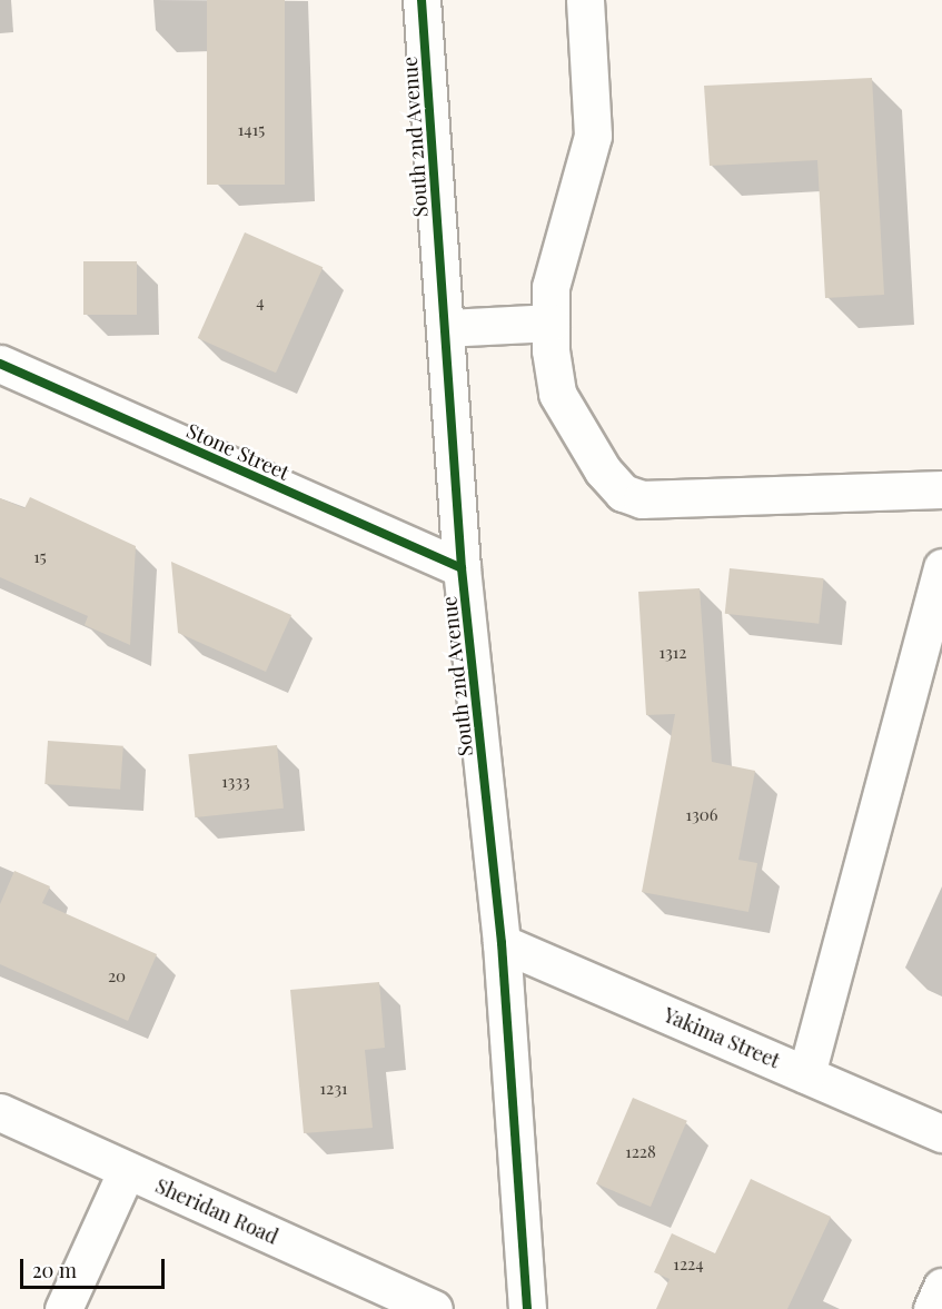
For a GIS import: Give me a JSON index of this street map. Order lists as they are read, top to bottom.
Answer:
{
  "streets": {
    "street": [
      "South 2nd Avenue",
      "Stone Street",
      "Yakima Street",
      "Sheridan Road"
    ]
  },
  "crossings": [
    ["South 2nd Avenue", "Stone Street"],
    ["South 2nd Avenue", "Yakima Street"]
  ],
  "house_numbers": [
    "1415",
    "4",
    "15",
    "1312",
    "1333",
    "1306",
    "20",
    "1231",
    "1228",
    "1224"
  ],
  "scale_bar": "20 m"
}
